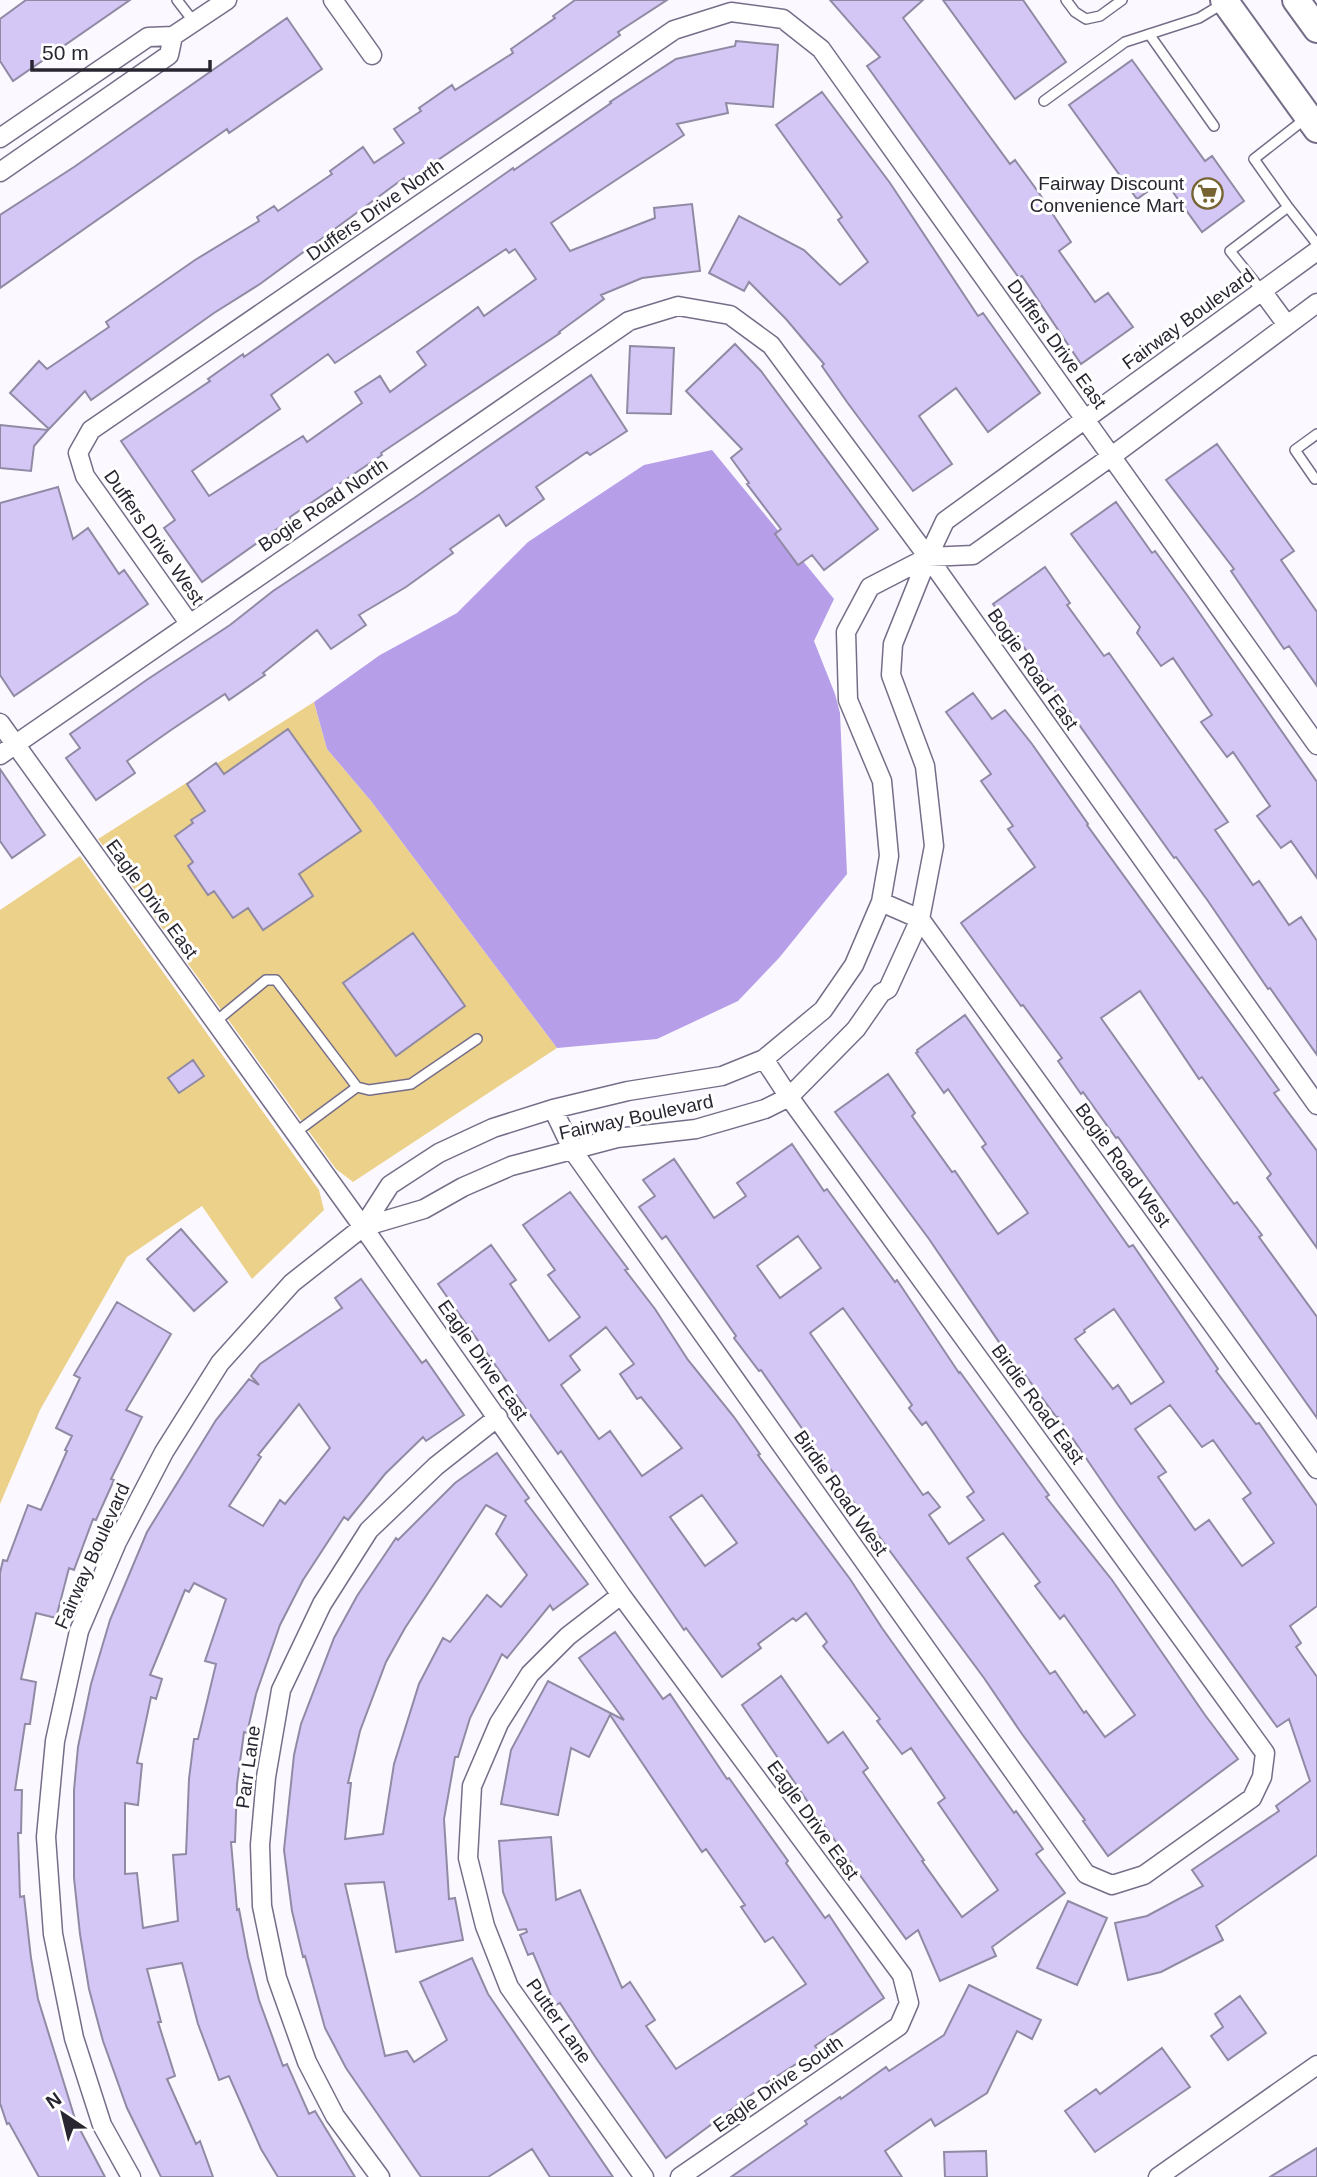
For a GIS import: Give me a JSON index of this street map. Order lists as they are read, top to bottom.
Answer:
{
  "streets": {
    "street": [
      "Duffers Drive North",
      "Fairway Boulevard",
      "Duffers Drive East",
      "Bogie Road North",
      "Duffers Drive West",
      "Bogie Road East",
      "Eagle Drive East",
      "Bogie Road West",
      "Birdie Road East",
      "Birdie Road West",
      "Parr Lane",
      "Putter Lane",
      "Eagle Drive South"
    ]
  },
  "crossings": [
    ["Duffers Drive North", "Duffers Drive East"],
    ["Duffers Drive North", "Duffers Drive West"],
    ["Fairway Boulevard", "Duffers Drive East"],
    ["Fairway Boulevard", "Bogie Road East"],
    ["Fairway Boulevard", "Eagle Drive East"],
    ["Fairway Boulevard", "Bogie Road West"],
    ["Fairway Boulevard", "Birdie Road East"],
    ["Fairway Boulevard", "Birdie Road West"],
    ["Bogie Road North", "Duffers Drive West"],
    ["Bogie Road North", "Bogie Road East"],
    ["Bogie Road North", "Eagle Drive East"],
    ["Eagle Drive East", "Parr Lane"],
    ["Eagle Drive East", "Putter Lane"],
    ["Eagle Drive East", "Eagle Drive South"],
    ["Birdie Road East", "Birdie Road West"]
  ],
  "places": {
    "supermarket": ["Fairway Discount Convenience Mart"]
  },
  "scale_bar": "50 m",
  "north": "top left"
}
